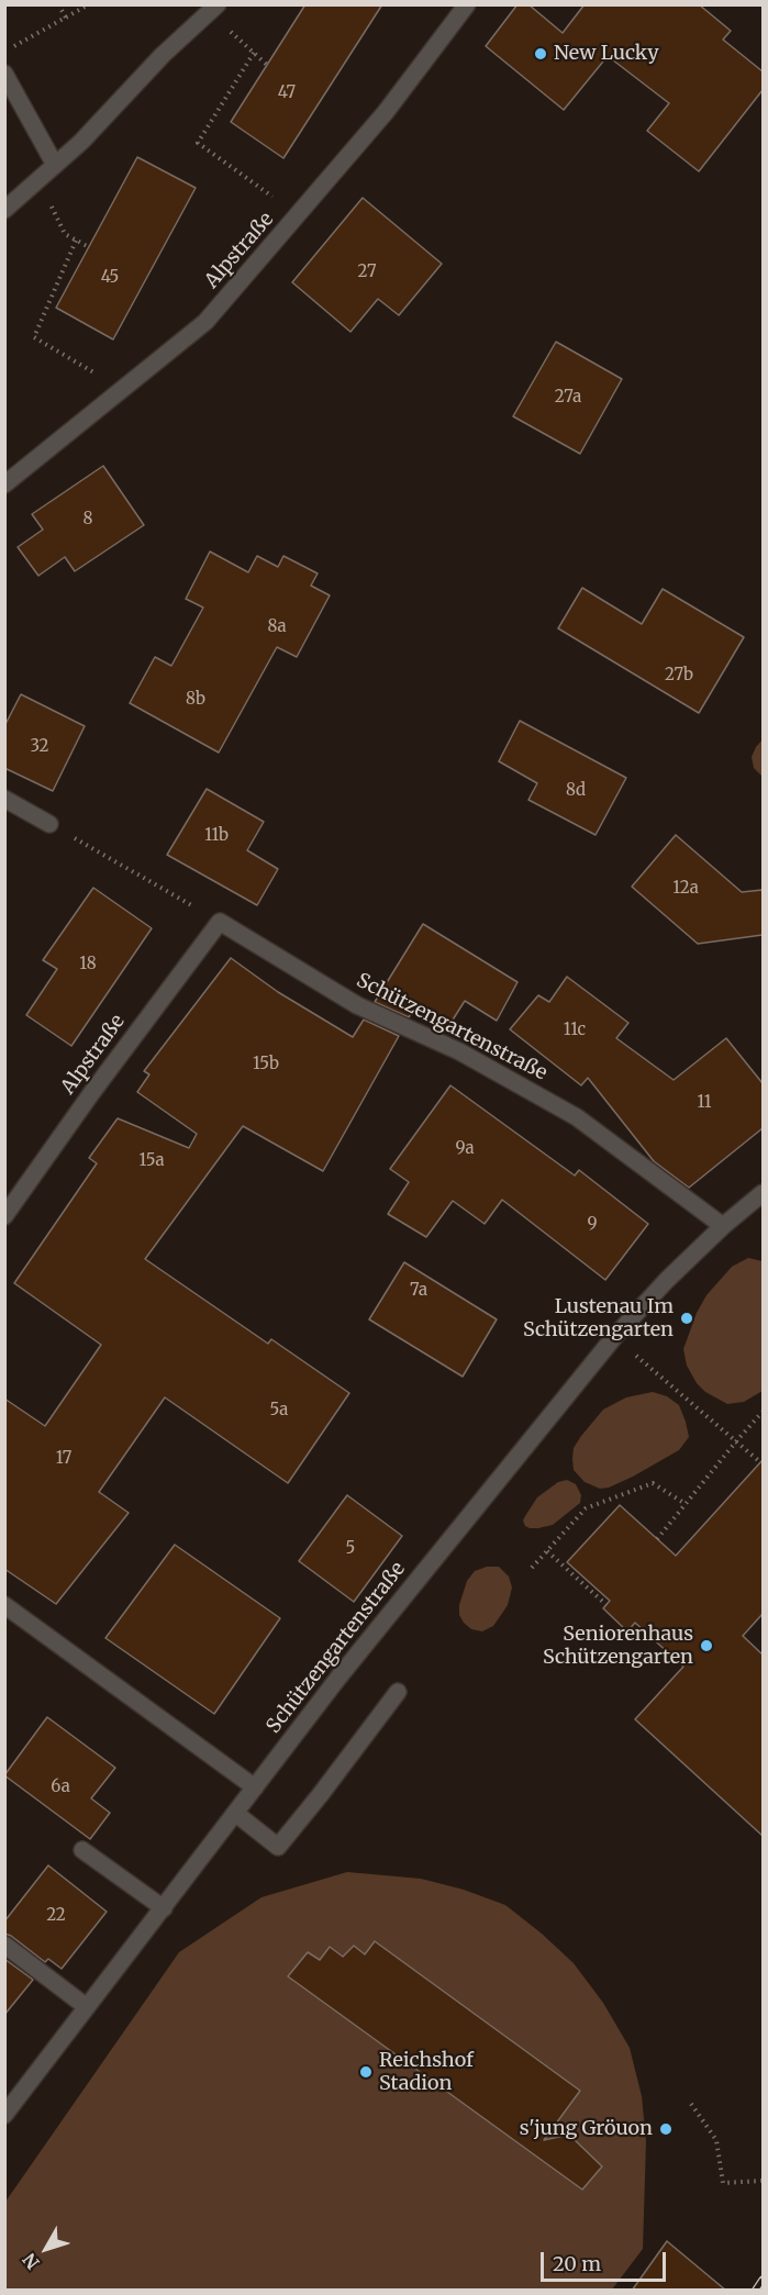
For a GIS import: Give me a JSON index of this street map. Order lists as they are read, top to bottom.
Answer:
{
  "streets": {
    "street": ["Alpstraße", "Schützengartenstraße"]
  },
  "crossings": [
    ["Alpstraße", "Schützengartenstraße"]
  ],
  "places": [
    "New Lucky",
    "Lustenau Im Schützengarten",
    "Seniorenhaus Schützengarten",
    "Reichshof Stadion",
    "s'jung Gröuon"
  ],
  "house_numbers": [
    "47",
    "27",
    "45",
    "27a",
    "8",
    "8a",
    "27b",
    "8b",
    "32",
    "8d",
    "11b",
    "12a",
    "18",
    "11c",
    "15b",
    "11",
    "9a",
    "15a",
    "9",
    "7a",
    "5a",
    "17",
    "5",
    "6a",
    "22"
  ],
  "scale_bar": "20 m",
  "north": "bottom left"
}
